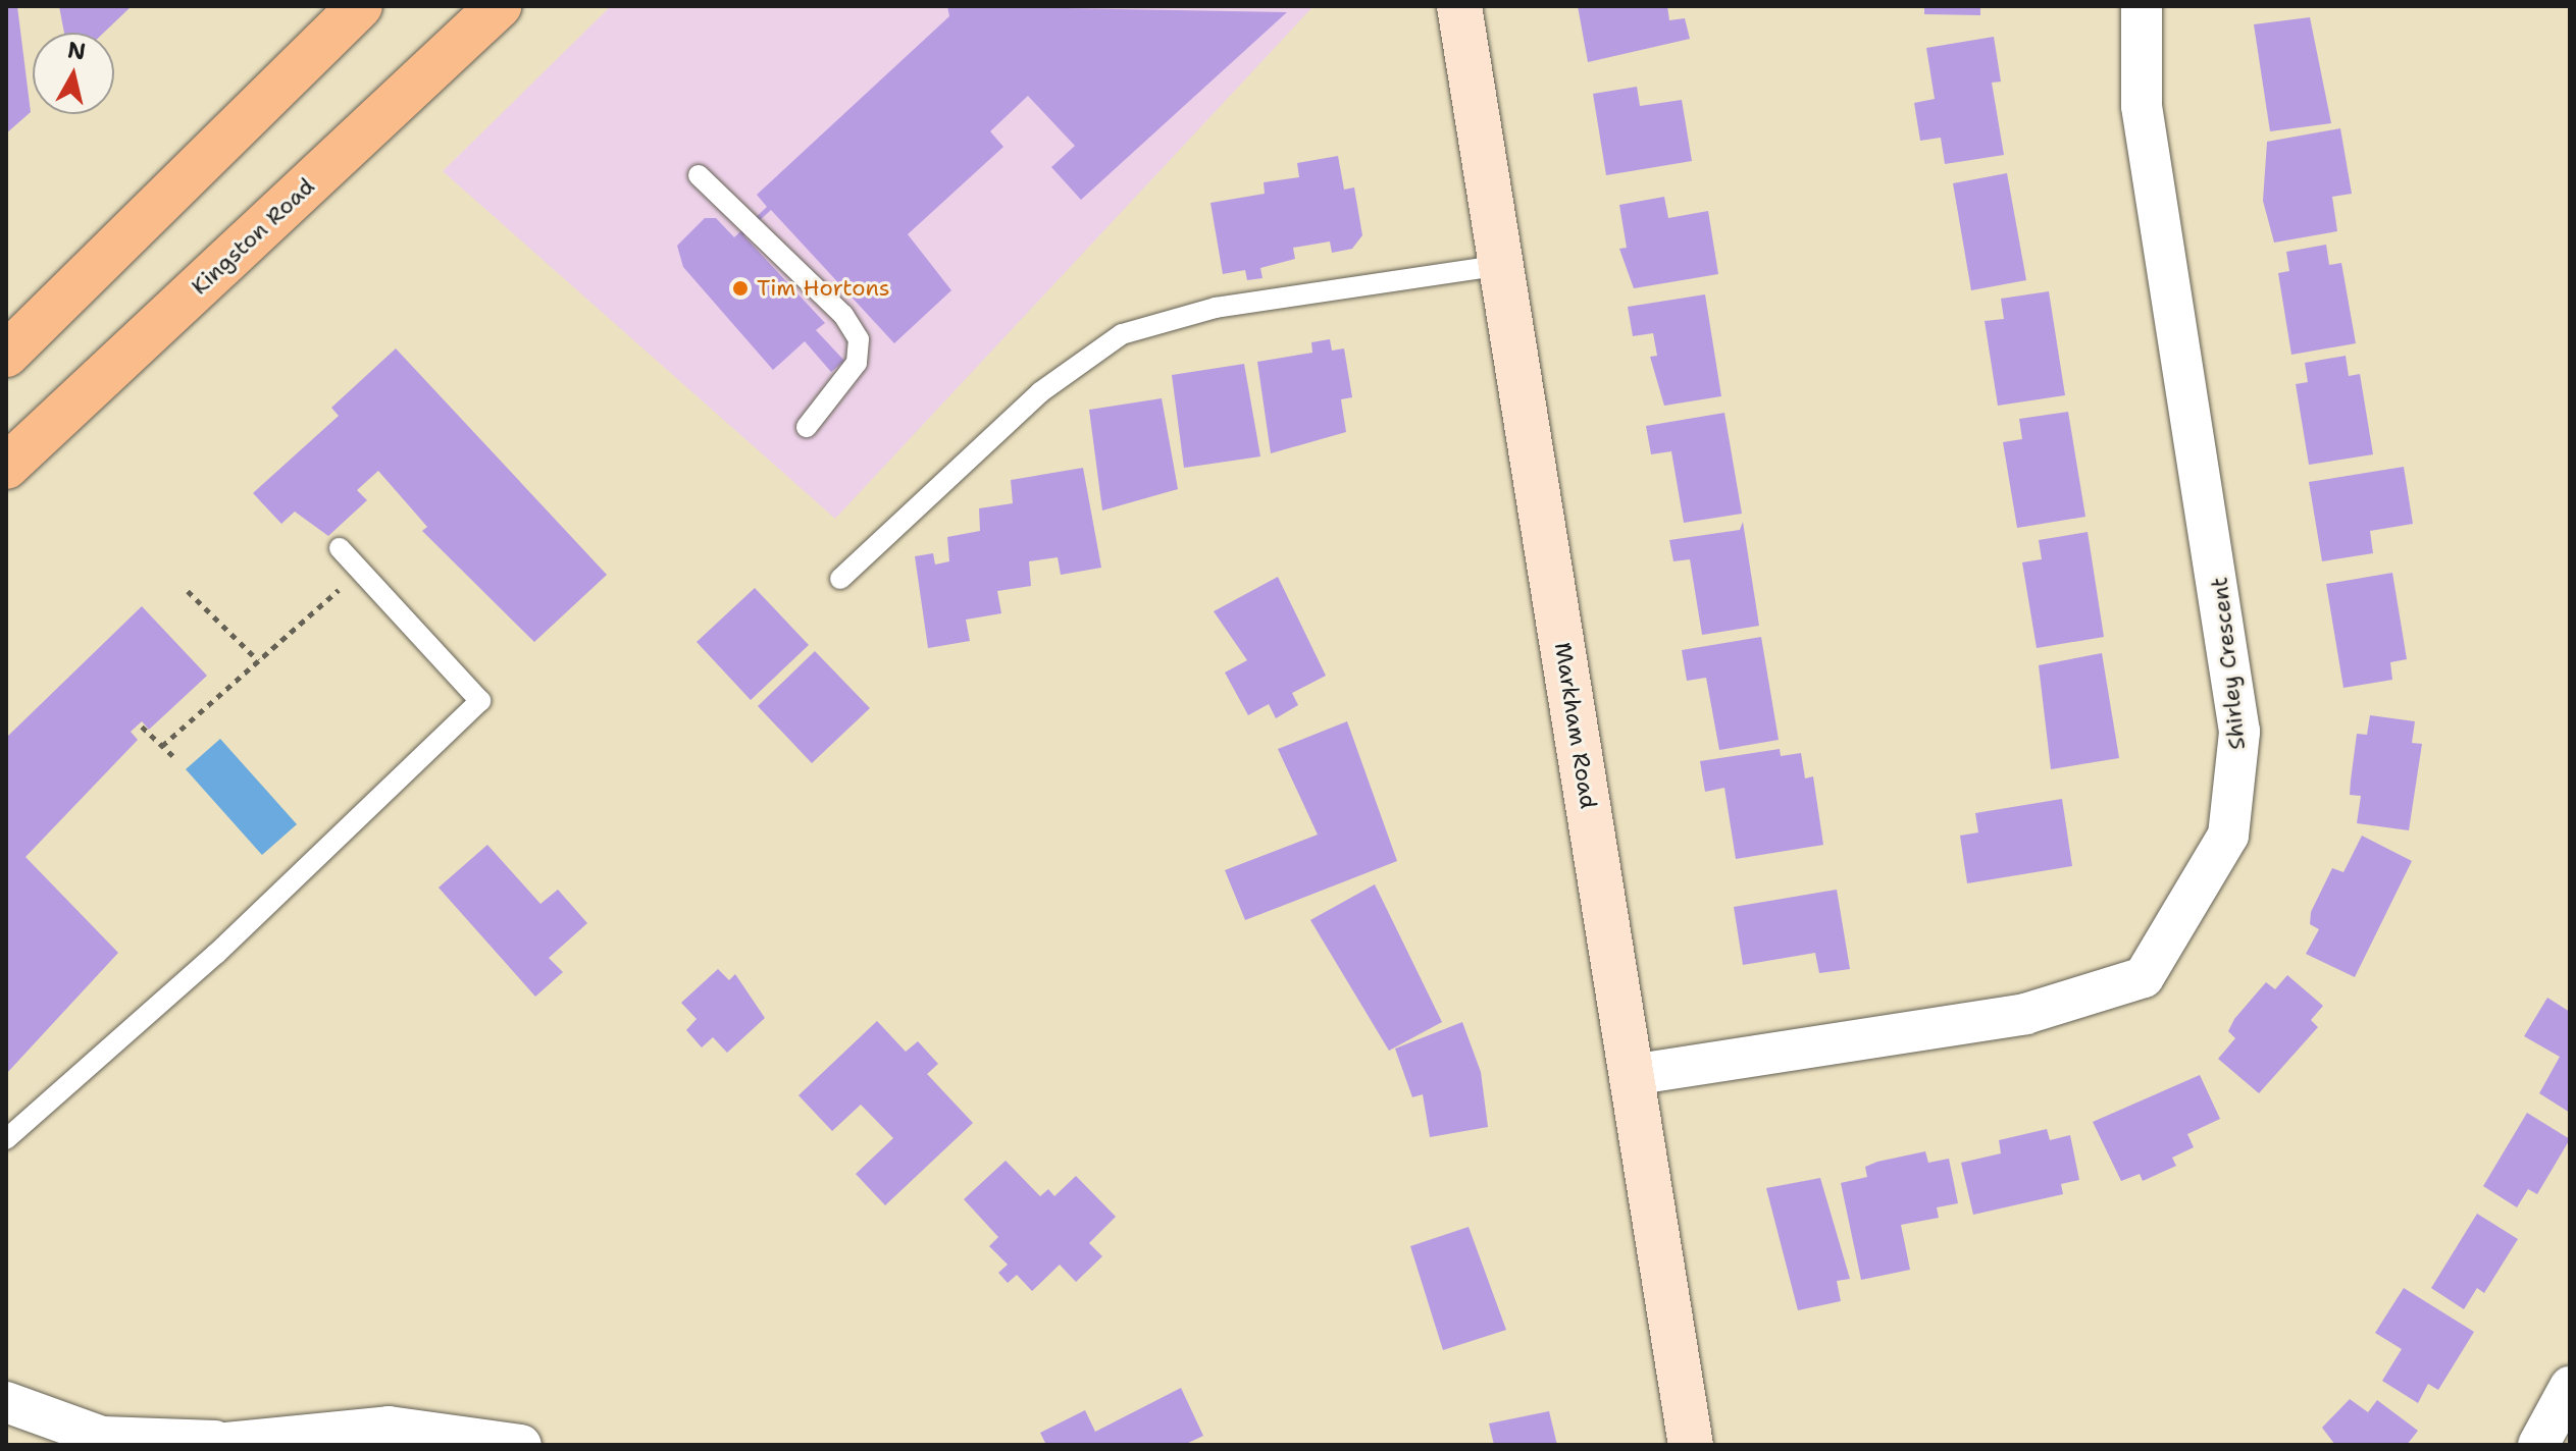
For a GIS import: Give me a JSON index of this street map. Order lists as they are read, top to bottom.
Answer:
{
  "streets": {
    "main road": ["Kingston Road"],
    "street": ["Shirley Crescent", "Markham Road"]
  },
  "crossings": [
    ["Shirley Crescent", "Markham Road"]
  ],
  "places": ["Tim Hortons"],
  "north": "top"
}
